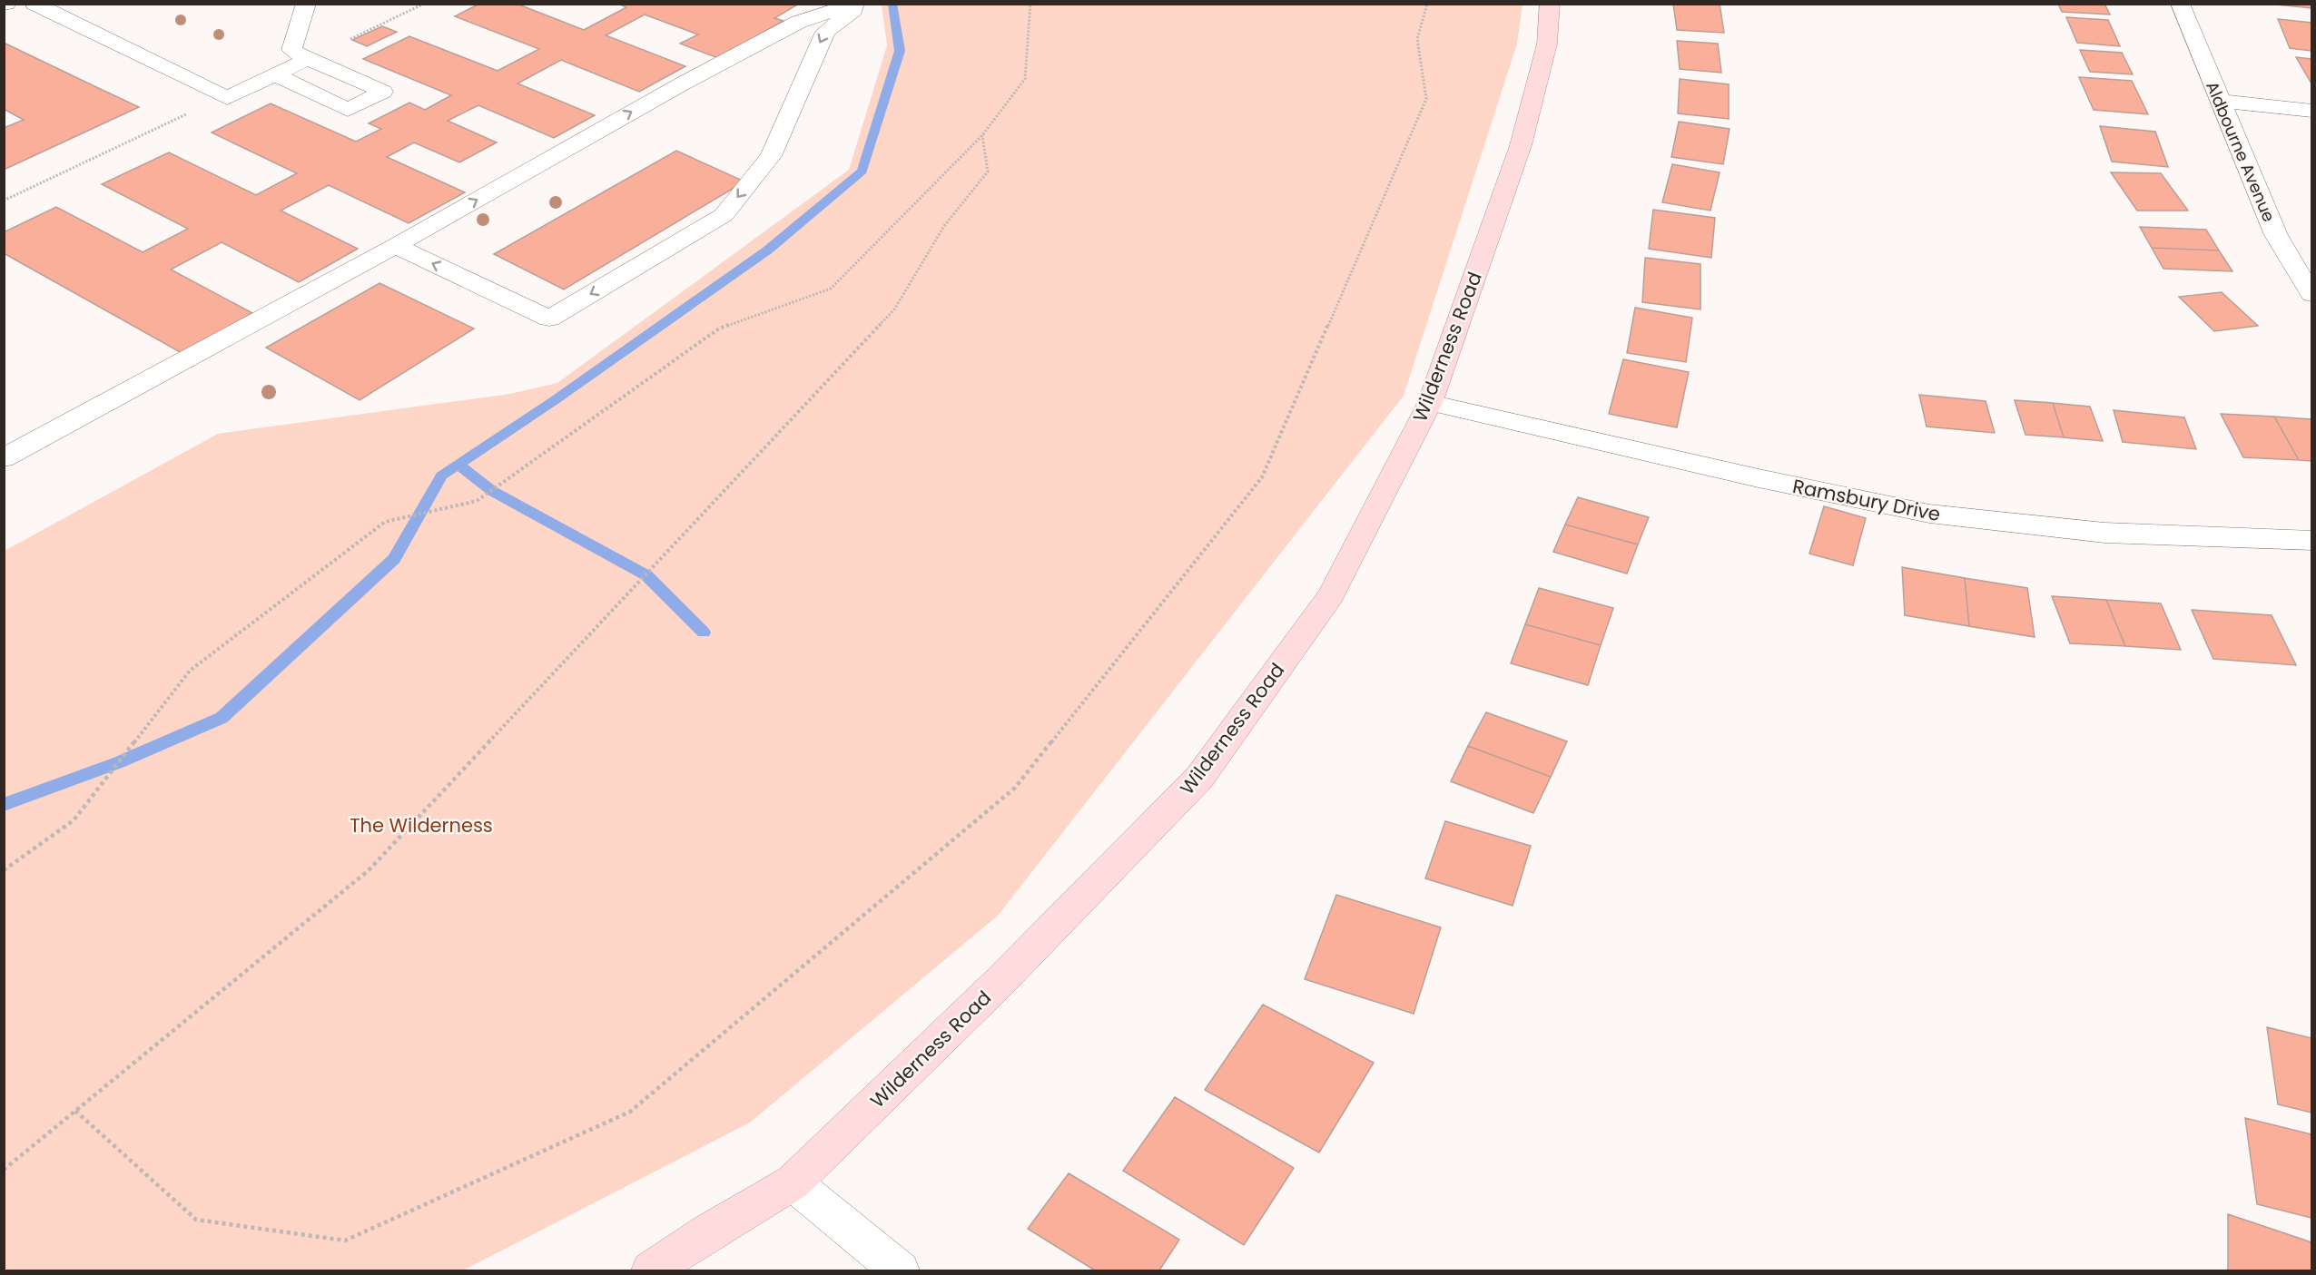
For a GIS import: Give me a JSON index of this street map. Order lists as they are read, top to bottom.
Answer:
{
  "streets": {
    "main road": ["Wilderness Road"],
    "street": ["Aldbourne Avenue", "Ramsbury Drive"]
  },
  "crossings": [
    ["Wilderness Road", "Ramsbury Drive"]
  ],
  "parks": ["The Wilderness"]
}
